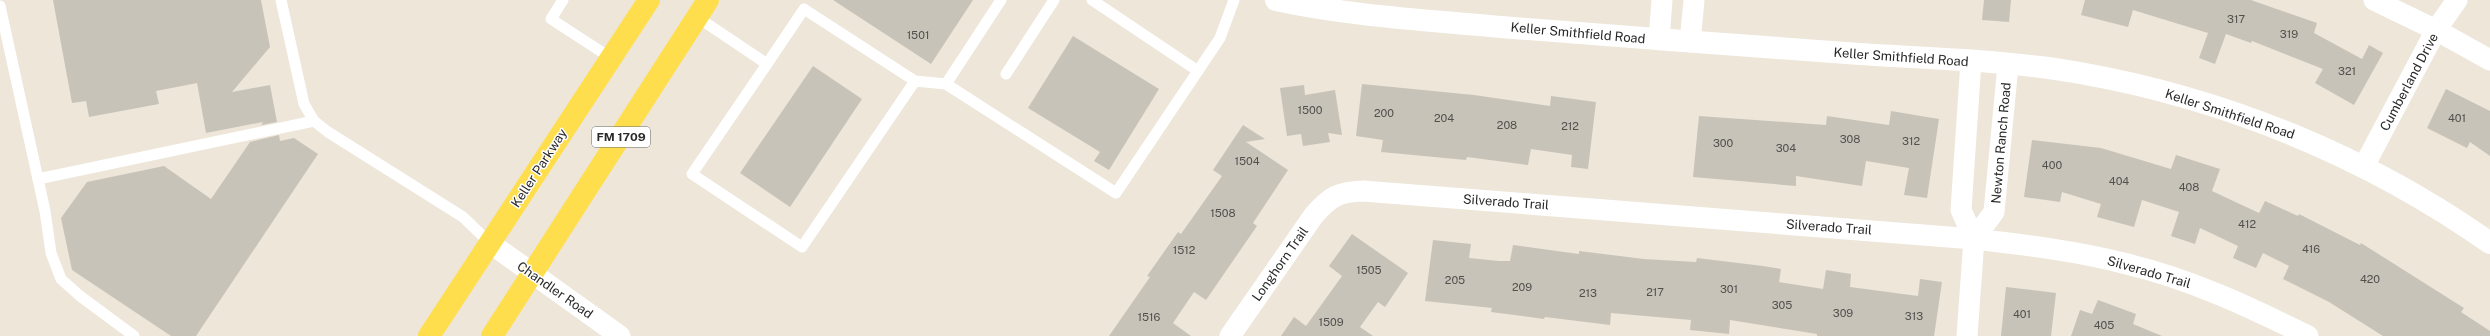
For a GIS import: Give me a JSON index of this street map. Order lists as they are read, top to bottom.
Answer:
{
  "streets": {
    "main road": ["Keller Smithfield Road", "FM 1709", "Keller Parkway"],
    "street": [
      "Cumberland Drive",
      "Newton Ranch Road",
      "Silverado Trail",
      "Longhorn Trail",
      "Chandler Road"
    ]
  },
  "crossings": [
    ["Keller Smithfield Road", "Cumberland Drive"],
    ["Keller Smithfield Road", "Newton Ranch Road"],
    ["FM 1709", "Chandler Road"],
    ["Newton Ranch Road", "Silverado Trail"],
    ["Keller Parkway", "Chandler Road"],
    ["Silverado Trail", "Longhorn Trail"]
  ],
  "house_numbers": [
    "317",
    "319",
    "1501",
    "321",
    "1500",
    "200",
    "204",
    "401",
    "208",
    "212",
    "308",
    "312",
    "300",
    "304",
    "1504",
    "400",
    "404",
    "408",
    "1508",
    "412",
    "416",
    "1512",
    "1505",
    "420",
    "205",
    "209",
    "301",
    "217",
    "213",
    "305",
    "309",
    "401",
    "313",
    "1516",
    "1509",
    "405"
  ]
}
